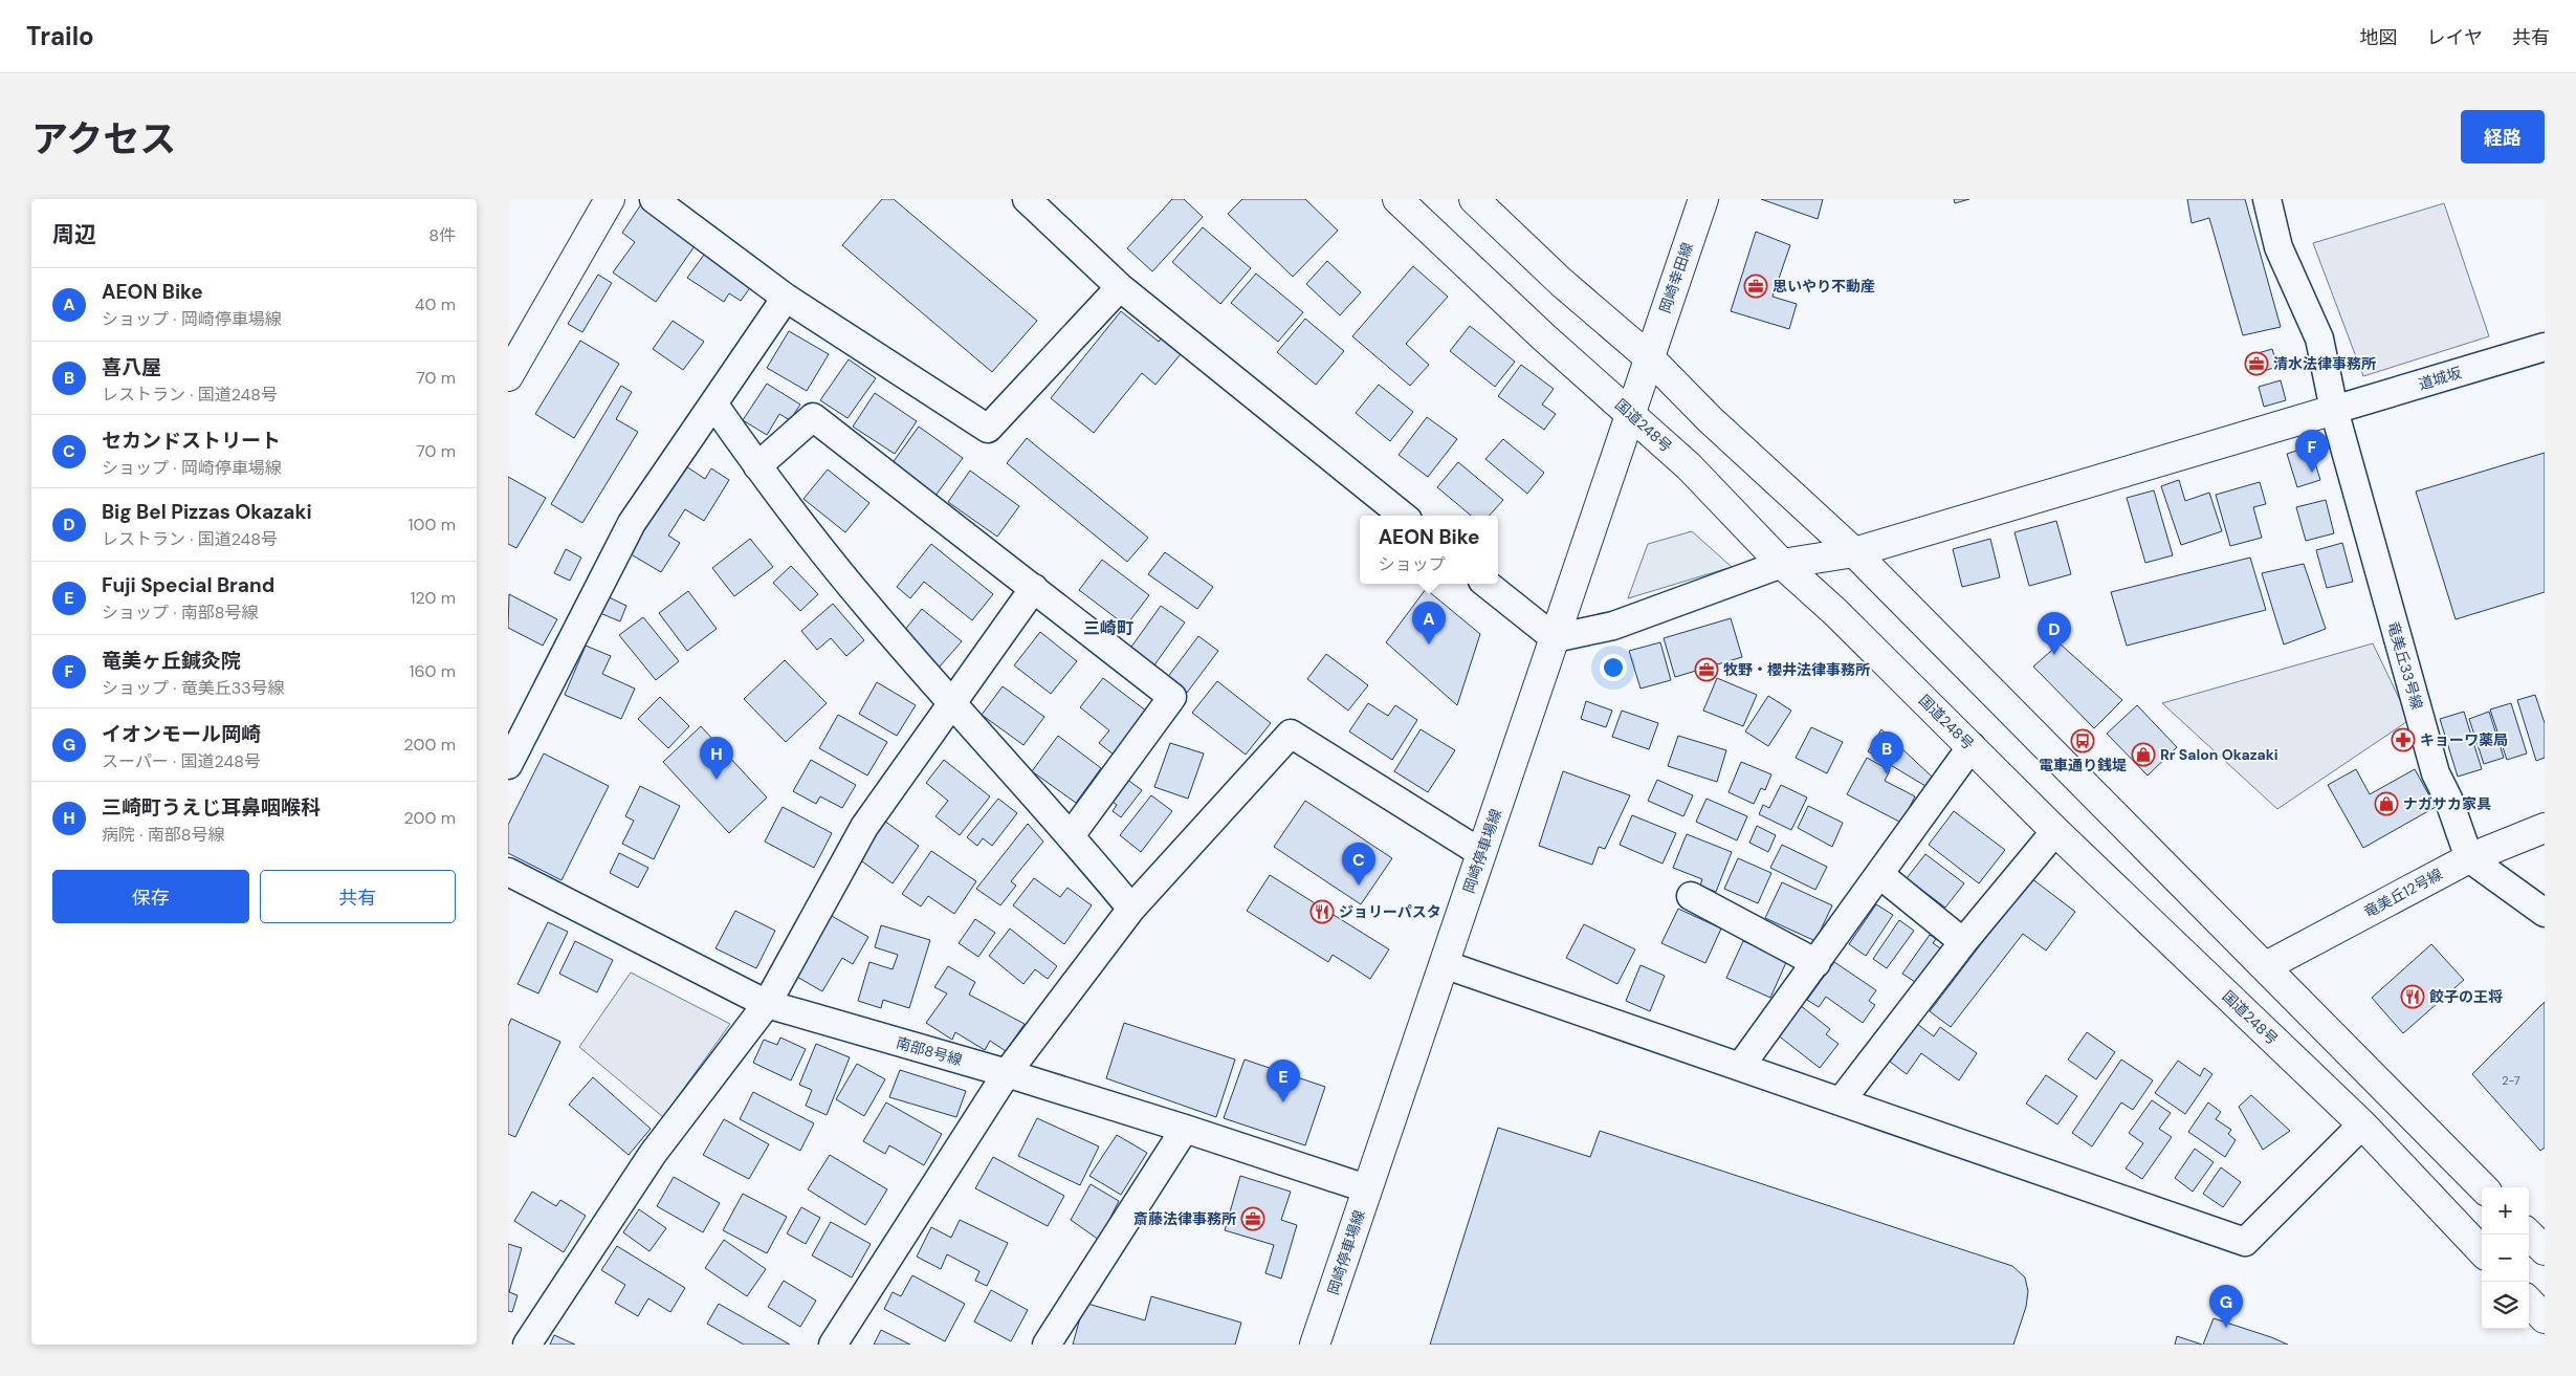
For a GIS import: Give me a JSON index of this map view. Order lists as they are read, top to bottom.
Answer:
{
  "streets": {
    "main road": [
      "岡崎幸田線",
      "国道248号",
      "岡崎停車場線",
      "竜美丘12号線"
    ],
    "street": ["道城坂", "竜美丘33号線", "南部8号線"]
  },
  "crossings": [
    ["岡崎幸田線", "岡崎停車場線"],
    ["道城坂", "竜美丘33号線"],
    ["国道248号", "岡崎停車場線"],
    ["竜美丘33号線", "竜美丘12号線"],
    ["岡崎停車場線", "南部8号線"]
  ],
  "districts": ["三崎町"],
  "places": {
    "office": [
      "思いやり不動産",
      "清水法律事務所",
      "牧野・櫻井法律事務所",
      "斎藤法律事務所"
    ],
    "pharmacy": ["キョーワ薬局"],
    "bus stop": ["電車通り銭堤"],
    "shop": ["Rr Salon Okazaki", "ナガサカ家具"],
    "restaurant": ["ジョリーパスタ", "餃子の王将"]
  },
  "house_numbers": ["2-7"],
  "page": {
    "header": "Trailo",
    "nav": ["地図", "レイヤ", "共有"],
    "title": "アクセス",
    "buttons": [
      "経路",
      ["保存", "共有"]
    ],
    "heading": ["周辺", "8件"],
    "list": [
      {
        "mark": "A",
        "name": "AEON Bike",
        "note": "ショップ · 岡崎停車場線",
        "value": "40 m"
      },
      {
        "mark": "B",
        "name": "喜八屋",
        "note": "レストラン · 国道248号",
        "value": "70 m"
      },
      {
        "mark": "C",
        "name": "セカンドストリート",
        "note": "ショップ · 岡崎停車場線",
        "value": "70 m"
      },
      {
        "mark": "D",
        "name": "Big Bel Pizzas Okazaki",
        "note": "レストラン · 国道248号",
        "value": "100 m"
      },
      {
        "mark": "E",
        "name": "Fuji Special Brand",
        "note": "ショップ · 南部8号線",
        "value": "120 m"
      },
      {
        "mark": "F",
        "name": "竜美ヶ丘鍼灸院",
        "note": "ショップ · 竜美丘33号線",
        "value": "160 m"
      },
      {
        "mark": "G",
        "name": "イオンモール岡崎",
        "note": "スーパー · 国道248号",
        "value": "200 m"
      },
      {
        "mark": "H",
        "name": "三崎町うえじ耳鼻咽喉科",
        "note": "病院 · 南部8号線",
        "value": "200 m"
      }
    ],
    "pins": [
      "F",
      "A",
      "D",
      "B",
      "H",
      "C",
      "E",
      "G"
    ],
    "popup": ["AEON Bike", "ショップ"],
    "map_buttons": ["+", "−"]
  }
}
